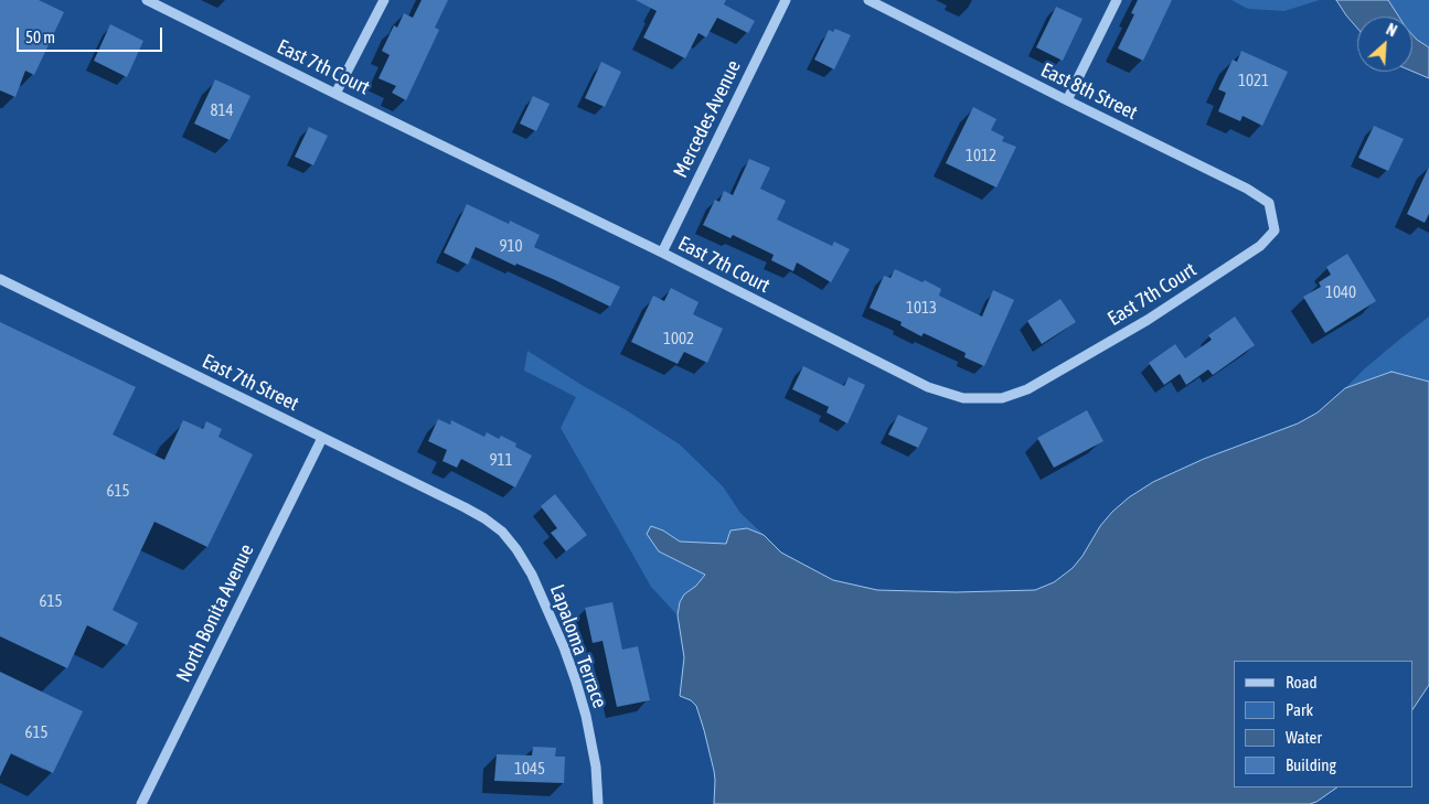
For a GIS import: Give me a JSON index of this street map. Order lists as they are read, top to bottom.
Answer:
{
  "streets": {
    "street": [
      "East 7th Court",
      "East 8th Street",
      "Mercedes Avenue",
      "East 7th Street",
      "North Bonita Avenue",
      "Lapaloma Terrace"
    ]
  },
  "crossings": [
    ["East 7th Court", "East 8th Street"],
    ["East 7th Court", "Mercedes Avenue"],
    ["East 7th Street", "North Bonita Avenue"],
    ["East 7th Street", "Lapaloma Terrace"]
  ],
  "house_numbers": [
    "1021",
    "814",
    "1012",
    "910",
    "1040",
    "1013",
    "1002",
    "911",
    "615",
    "615",
    "615",
    "1045"
  ],
  "legend": [
    "Road",
    "Park",
    "Water",
    "Building"
  ],
  "scale_bar": "50 m",
  "north": "top right"
}
